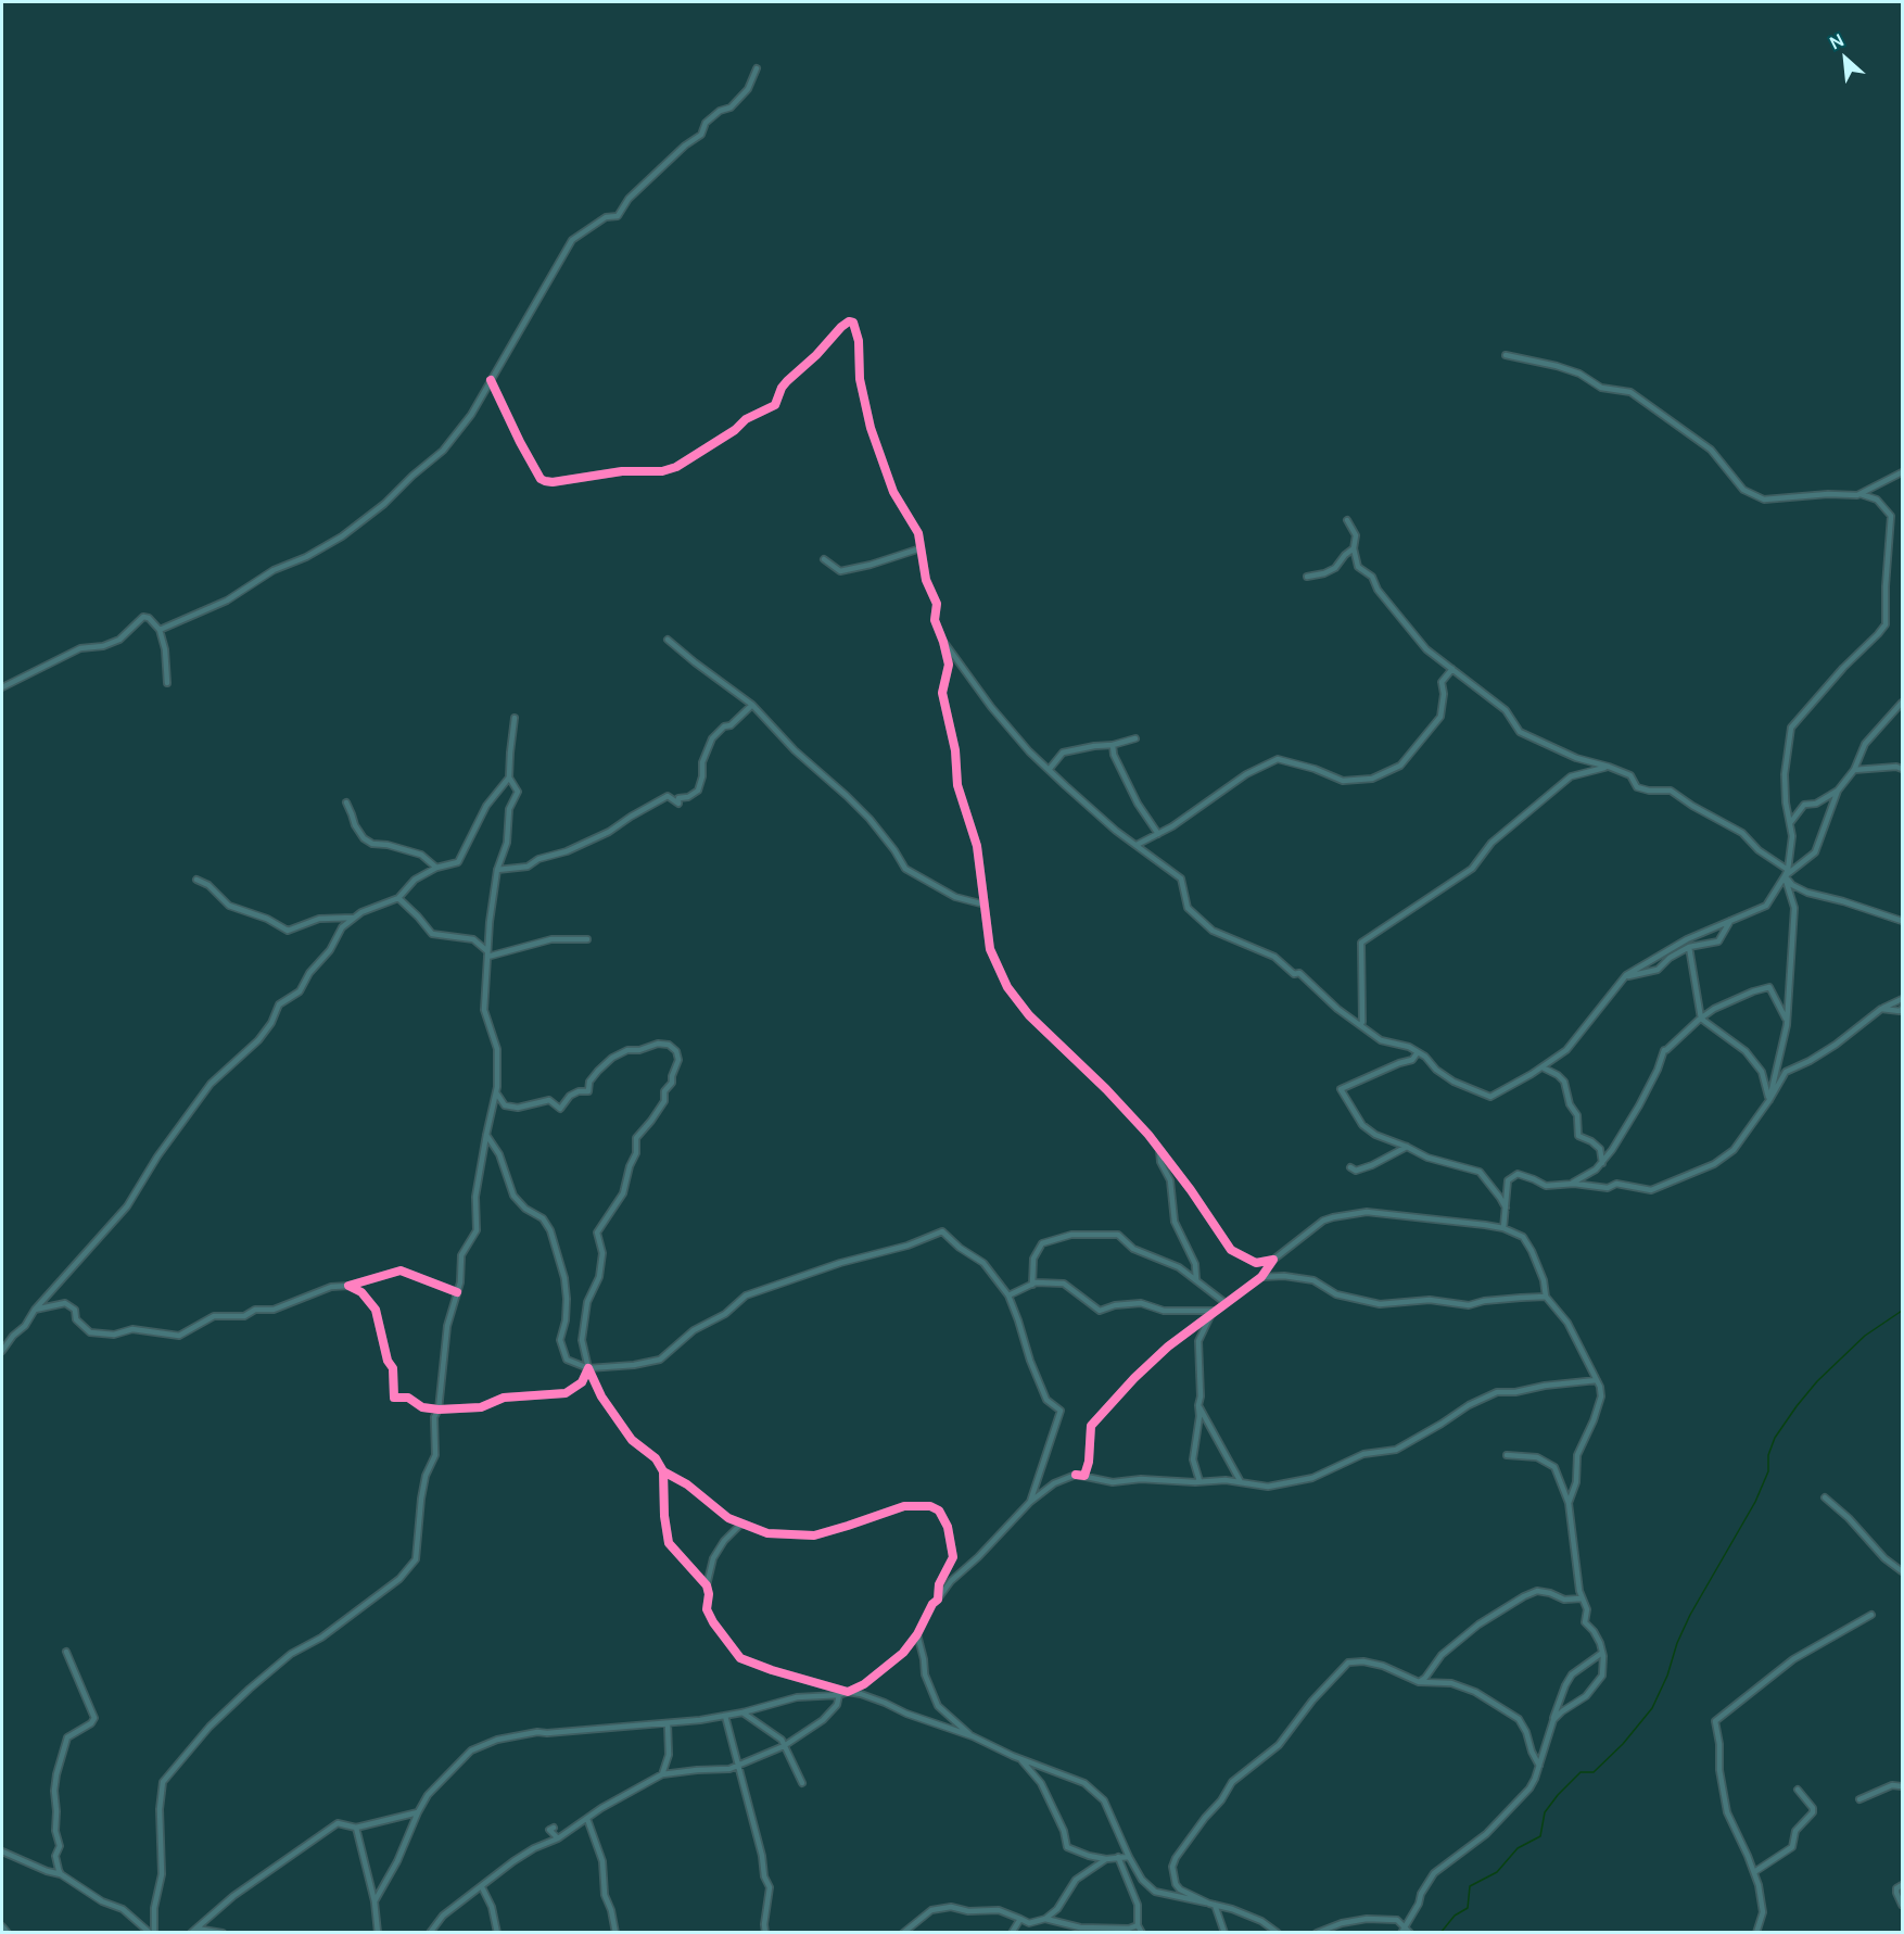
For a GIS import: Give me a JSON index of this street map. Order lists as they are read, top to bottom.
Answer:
{
  "north": "top left"
}
